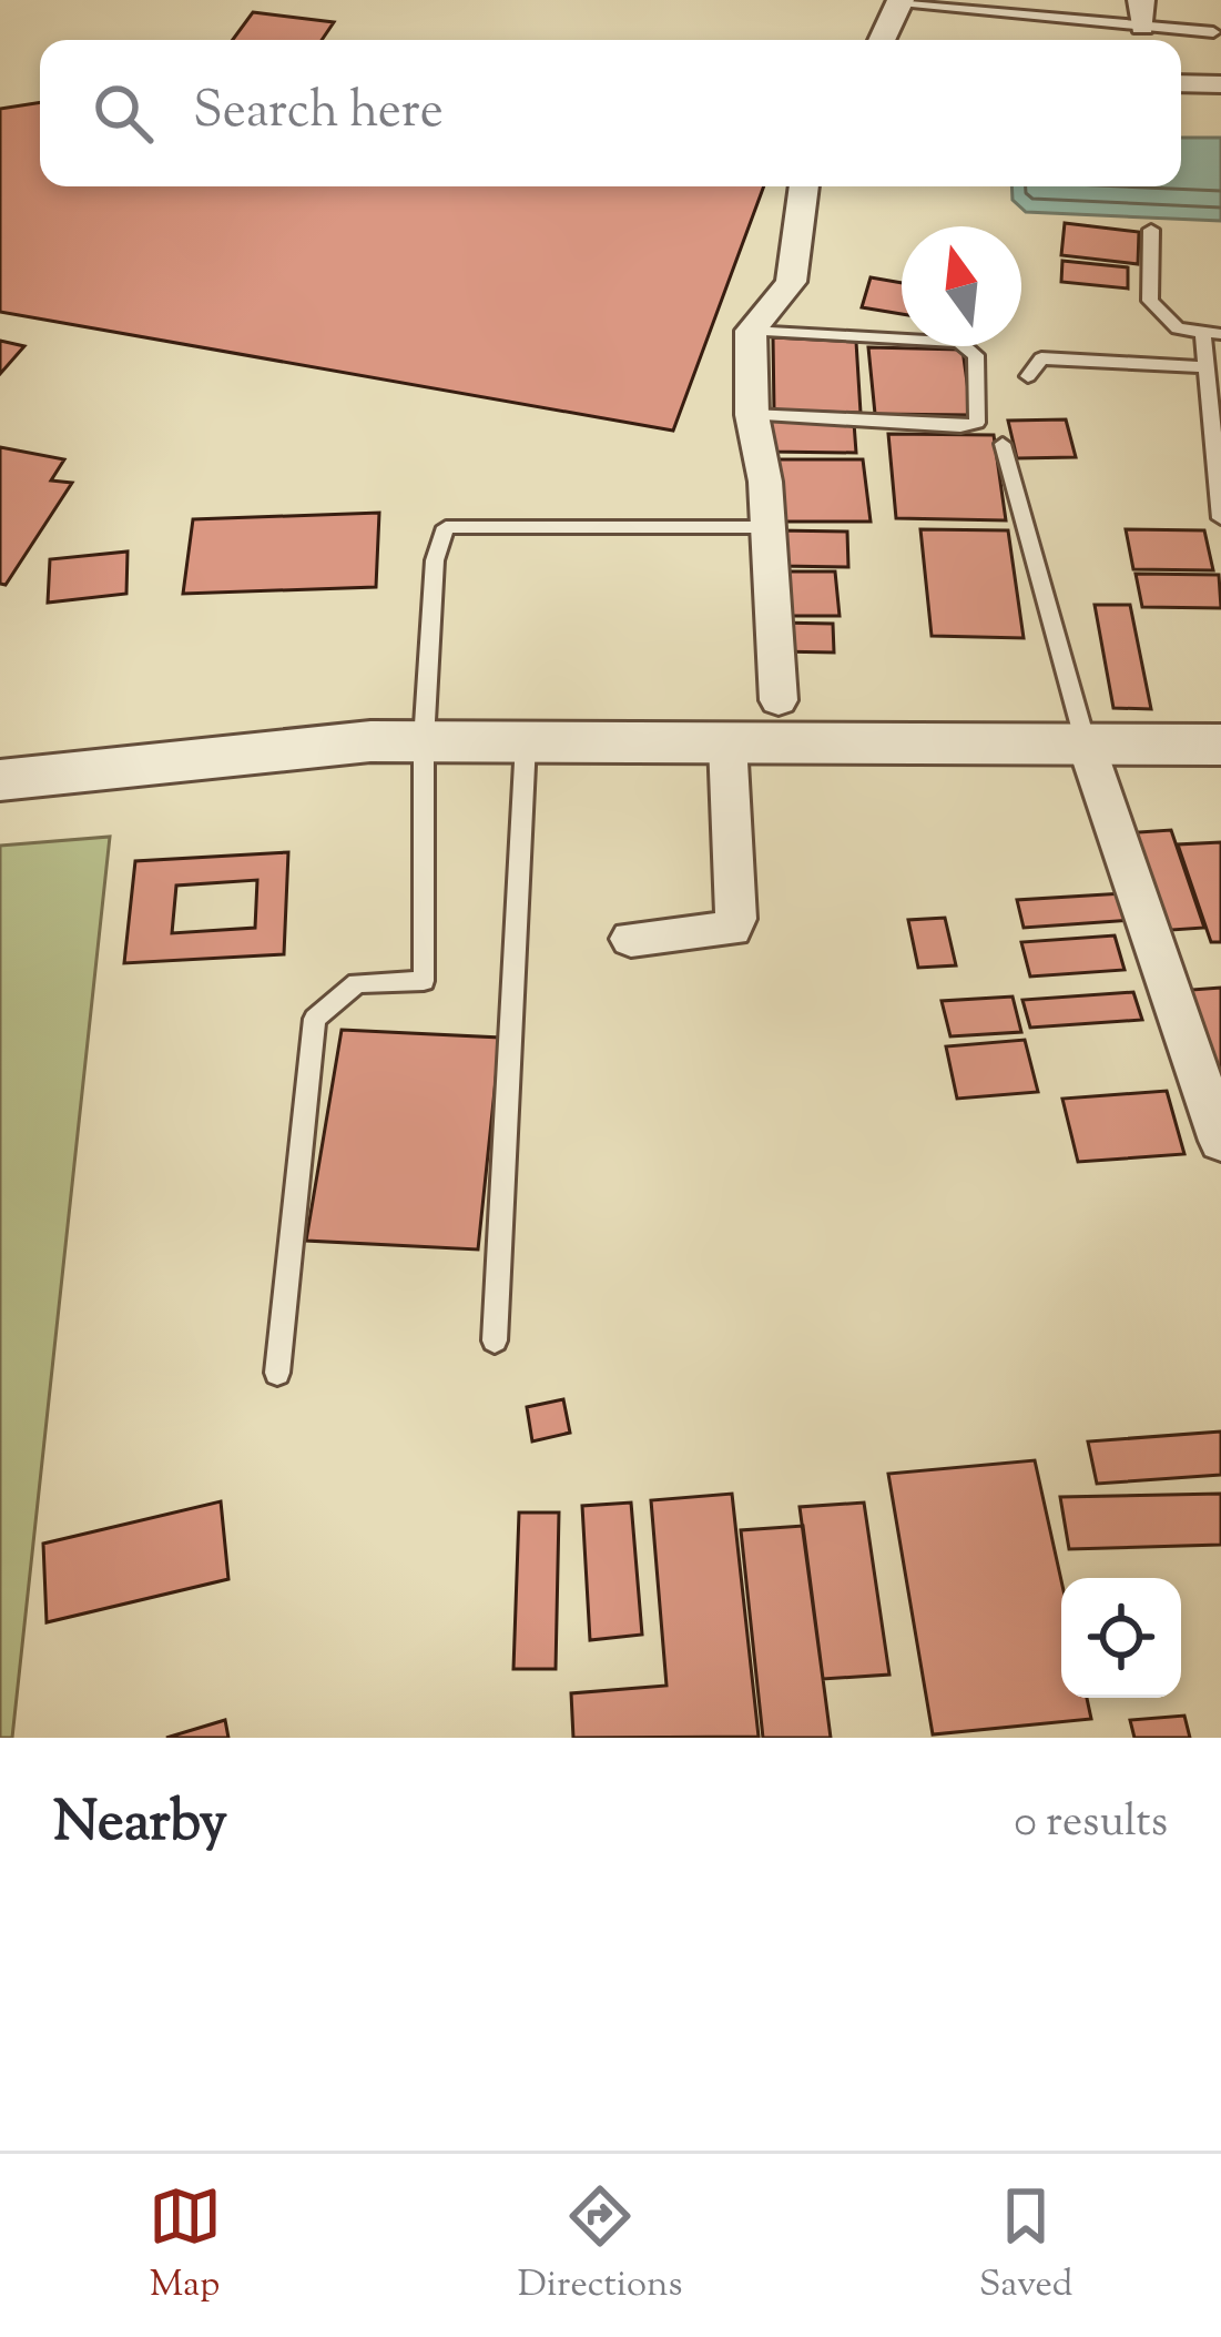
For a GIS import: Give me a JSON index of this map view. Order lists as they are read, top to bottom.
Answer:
{
  "north": "top",
  "page": {
    "search": "Search here",
    "heading": ["Nearby", "0 results"],
    "nav": ["Map", "Directions", "Saved"]
  }
}
